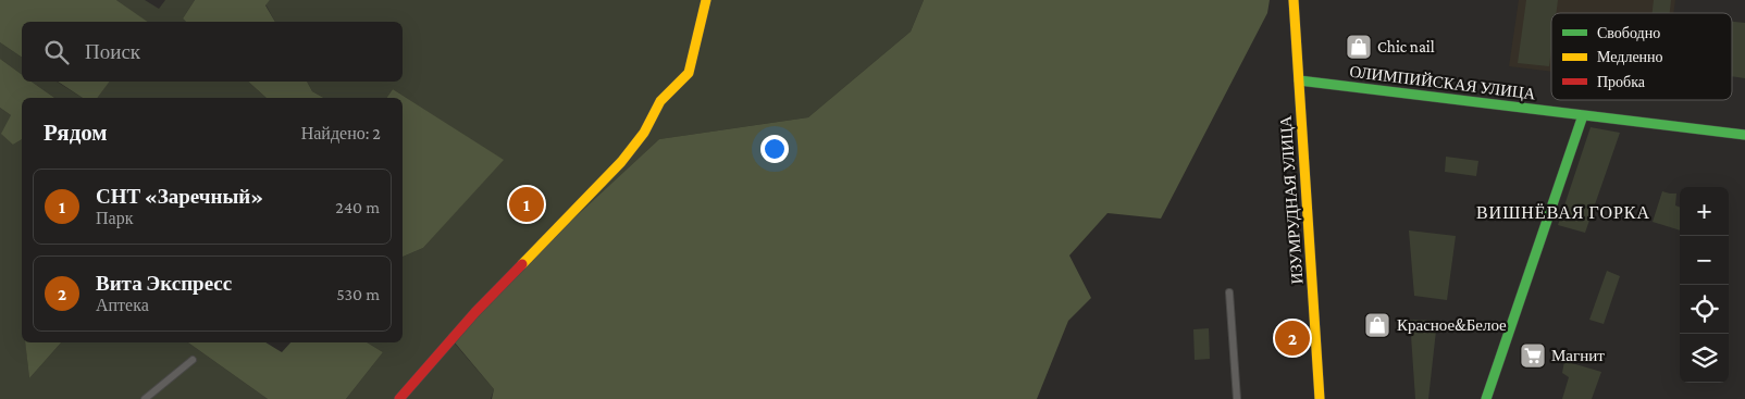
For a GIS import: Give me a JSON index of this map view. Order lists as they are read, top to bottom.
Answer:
{
  "streets": {
    "street": ["ОЛИМПИЙСКАЯ УЛИЦА", "ИЗУМРУДНАЯ УЛИЦА"]
  },
  "crossings": [
    ["ОЛИМПИЙСКАЯ УЛИЦА", "ИЗУМРУДНАЯ УЛИЦА"]
  ],
  "districts": ["ВИШНЁВАЯ ГОРКА"],
  "places": {
    "shop": ["Chic nail", "Красное&Белое"],
    "supermarket": ["Магнит"]
  },
  "legend": ["Свободно", "Медленно", "Пробка"],
  "page": {
    "search": "Поиск",
    "heading": ["Рядом", "Найдено: 2"],
    "list": [
      {
        "mark": "1",
        "name": "СНТ «Заречный»",
        "note": "Парк",
        "value": "240 m"
      },
      {
        "mark": "2",
        "name": "Вита Экспресс",
        "note": "Аптека",
        "value": "530 m"
      }
    ],
    "pins": ["1", "2"],
    "map_buttons": ["+", "−"]
  }
}
